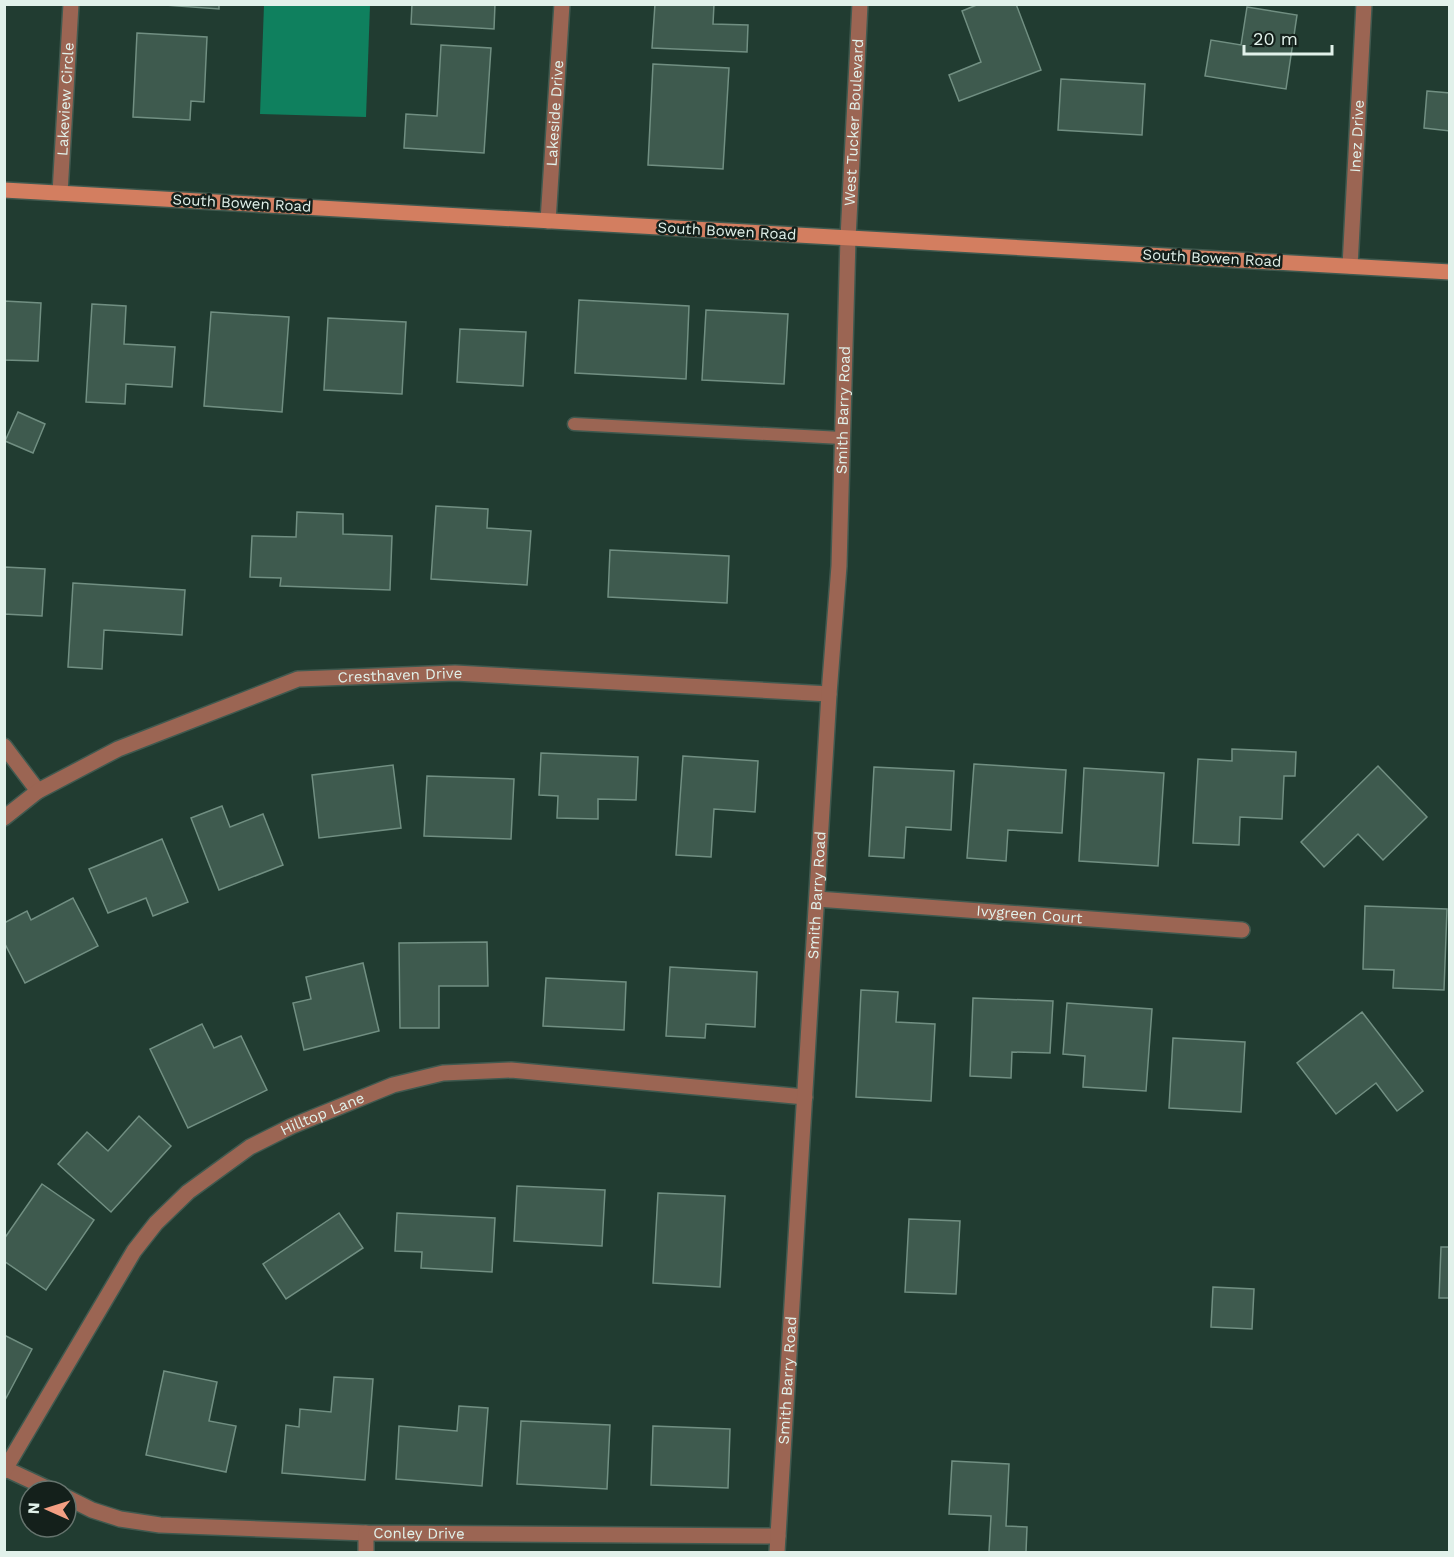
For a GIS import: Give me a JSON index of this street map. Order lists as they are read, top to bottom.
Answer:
{
  "streets": {
    "main road": ["South Bowen Road"],
    "street": [
      "Lakeview Circle",
      "Lakeside Drive",
      "West Tucker Boulevard",
      "Inez Drive",
      "Smith Barry Road",
      "Cresthaven Drive",
      "Ivygreen Court",
      "Hilltop Lane",
      "Conley Drive"
    ]
  },
  "crossings": [
    ["Lakeview Circle", "South Bowen Road"],
    ["Lakeside Drive", "South Bowen Road"],
    ["West Tucker Boulevard", "South Bowen Road"],
    ["West Tucker Boulevard", "Smith Barry Road"],
    ["Inez Drive", "South Bowen Road"],
    ["South Bowen Road", "Smith Barry Road"],
    ["Smith Barry Road", "Cresthaven Drive"],
    ["Smith Barry Road", "Ivygreen Court"],
    ["Smith Barry Road", "Hilltop Lane"],
    ["Smith Barry Road", "Conley Drive"]
  ],
  "scale_bar": "20 m",
  "north": "left"
}
